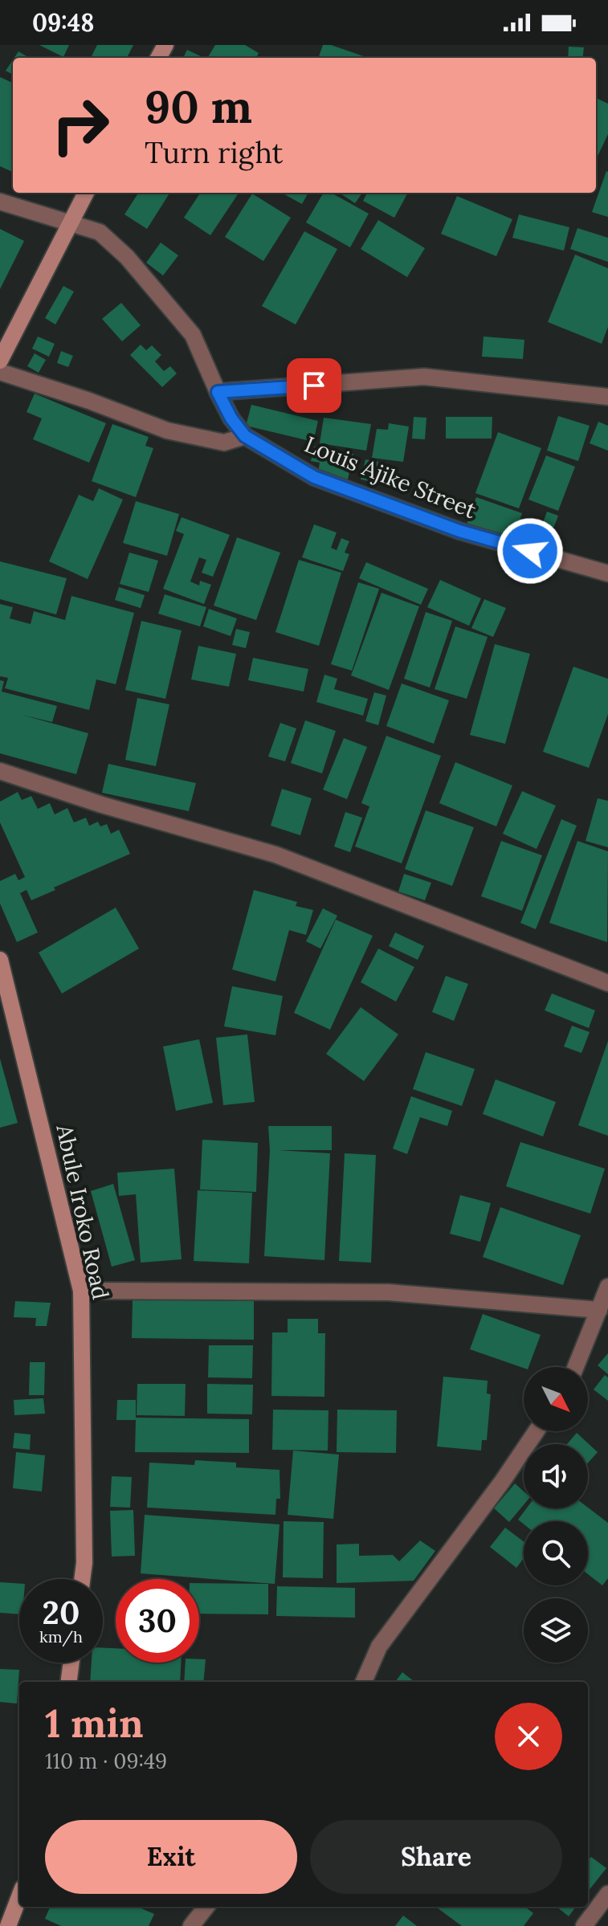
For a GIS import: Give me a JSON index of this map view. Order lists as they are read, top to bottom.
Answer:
{
  "streets": {
    "street": ["Louis Ajike Street", "Abule Iroko Road"]
  },
  "north": "bottom right",
  "page": {
    "status": "09:48",
    "turn": ["90 m", "Turn right"],
    "speed": "20 km/h",
    "limit": "30",
    "heading": ["1 min", "110 m · 09:49"],
    "buttons": ["Exit", "Share"]
  }
}
